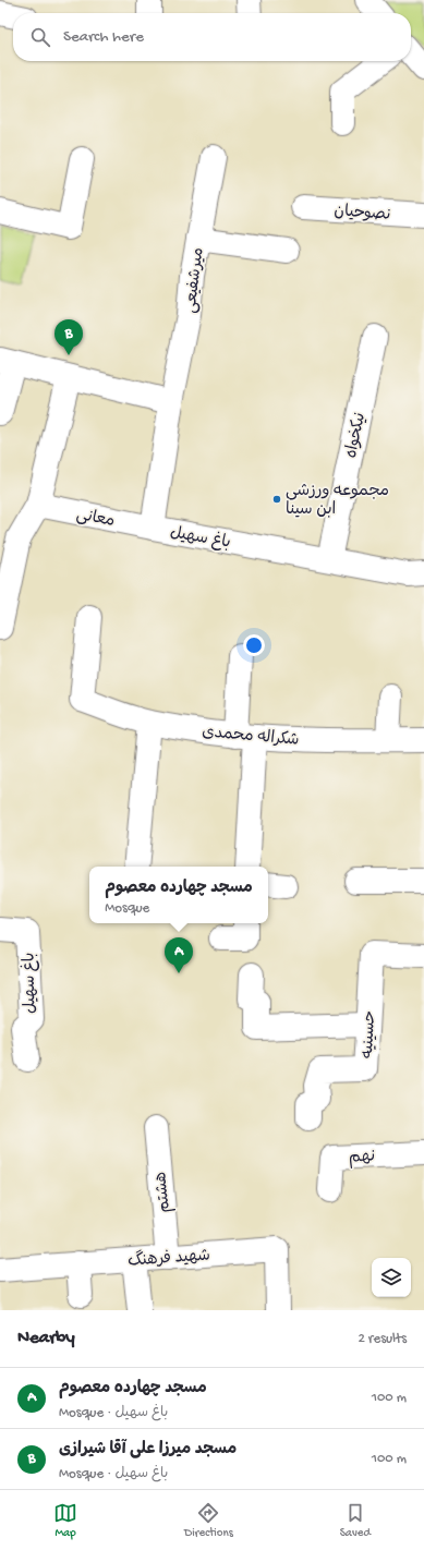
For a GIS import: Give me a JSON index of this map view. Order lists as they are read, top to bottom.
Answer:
{
  "streets": {
    "street": [
      "نصوحیان",
      "میرشفیعی",
      "نیکخواه",
      "معانی",
      "باغ سهیل",
      "شکراله محمدی",
      "حسینیه",
      "نهم",
      "هشتم",
      "شهید فرهنگ"
    ]
  },
  "crossings": [
    ["میرشفیعی", "باغ سهیل"],
    ["نیکخواه", "باغ سهیل"],
    ["معانی", "باغ سهیل"],
    ["هشتم", "شهید فرهنگ"]
  ],
  "places": ["مجموعه ورزشی ابن سینا"],
  "page": {
    "search": "Search here",
    "pins": ["B", "A"],
    "popup": ["مسجد چهارده معصوم", "Mosque"],
    "heading": ["Nearby", "2 results"],
    "list": [
      {
        "mark": "A",
        "name": "مسجد چهارده معصوم",
        "note": "Mosque · باغ سهیل",
        "value": "100 m"
      },
      {
        "mark": "B",
        "name": "مسجد میرزا علی آقا شیرازی",
        "note": "Mosque · باغ سهیل",
        "value": "100 m"
      }
    ],
    "nav": ["Map", "Directions", "Saved"]
  }
}
